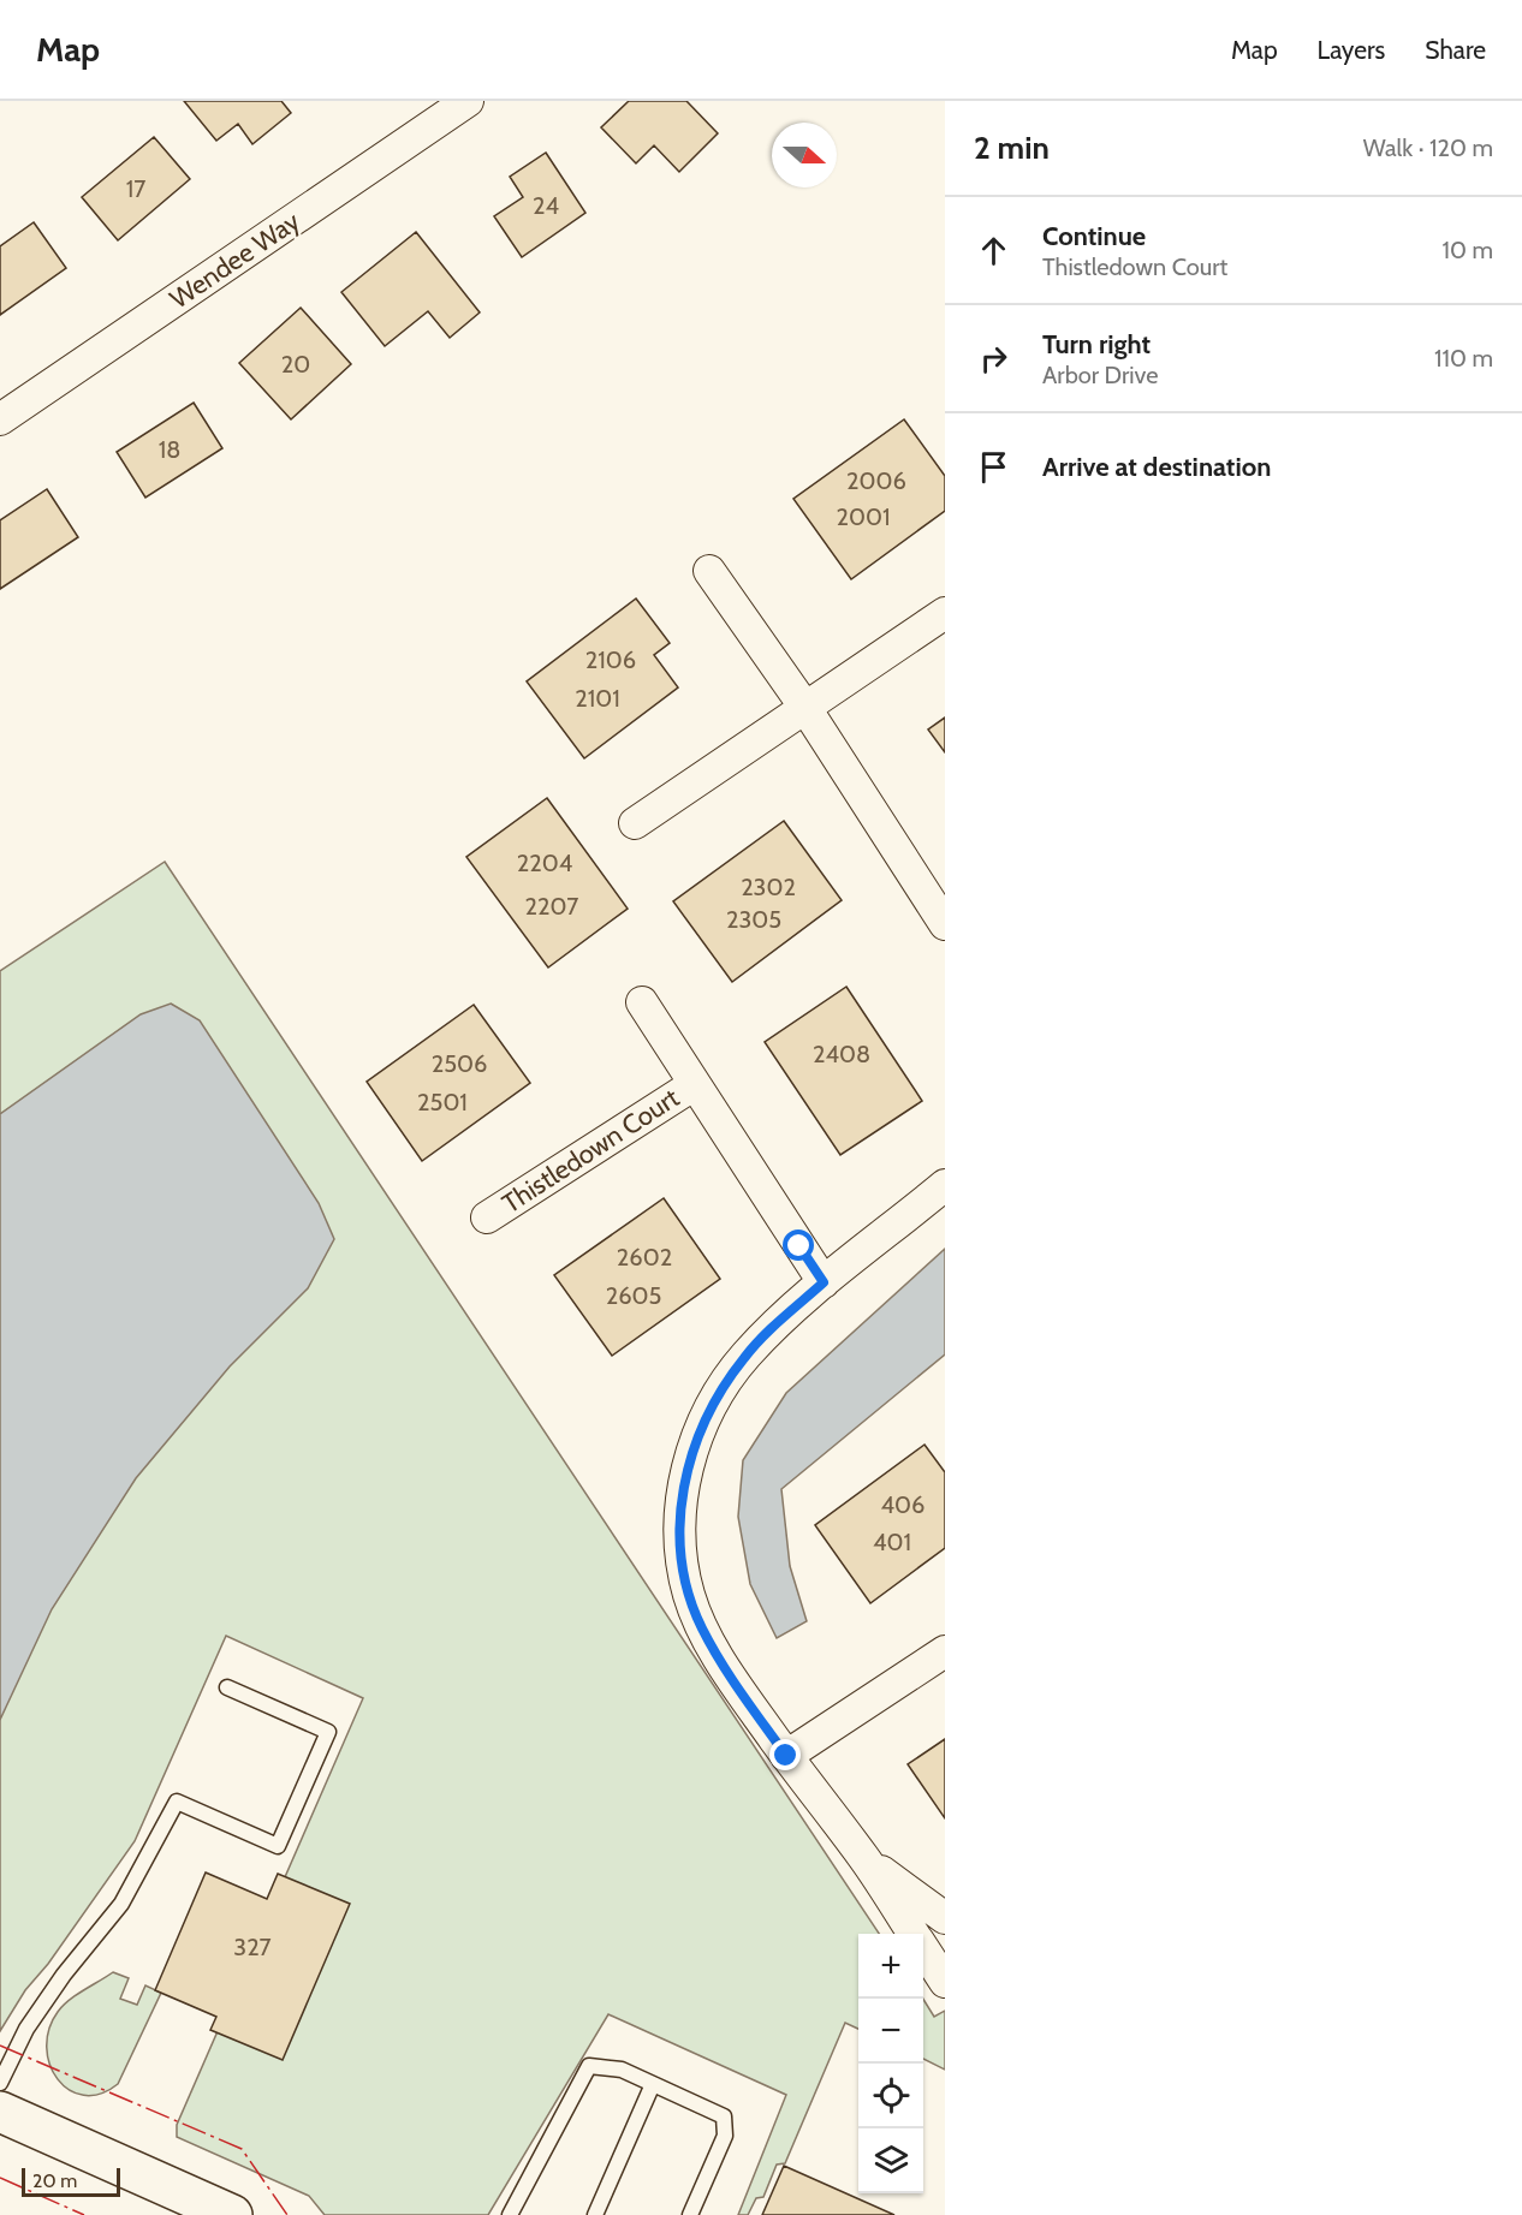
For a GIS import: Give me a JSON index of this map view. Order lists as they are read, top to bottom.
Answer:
{
  "streets": {
    "street": ["Wendee Way", "Thistledown Court"]
  },
  "house_numbers": [
    "17",
    "24",
    "20",
    "18",
    "2006",
    "2001",
    "2106",
    "2101",
    "2204",
    "2302",
    "2207",
    "2305",
    "2408",
    "2506",
    "2501",
    "2602",
    "2605",
    "406",
    "401",
    "327"
  ],
  "scale_bar": "20 m",
  "north": "right",
  "page": {
    "header": "Map",
    "nav": ["Map", "Layers", "Share"],
    "heading": ["2 min", "Walk · 120 m"],
    "list": [
      ["Continue", "Thistledown Court", "10 m"],
      ["Turn right", "Arbor Drive", "110 m"],
      "Arrive at destination"
    ],
    "map_buttons": ["+", "−"],
    "scale": "20 m"
  }
}
